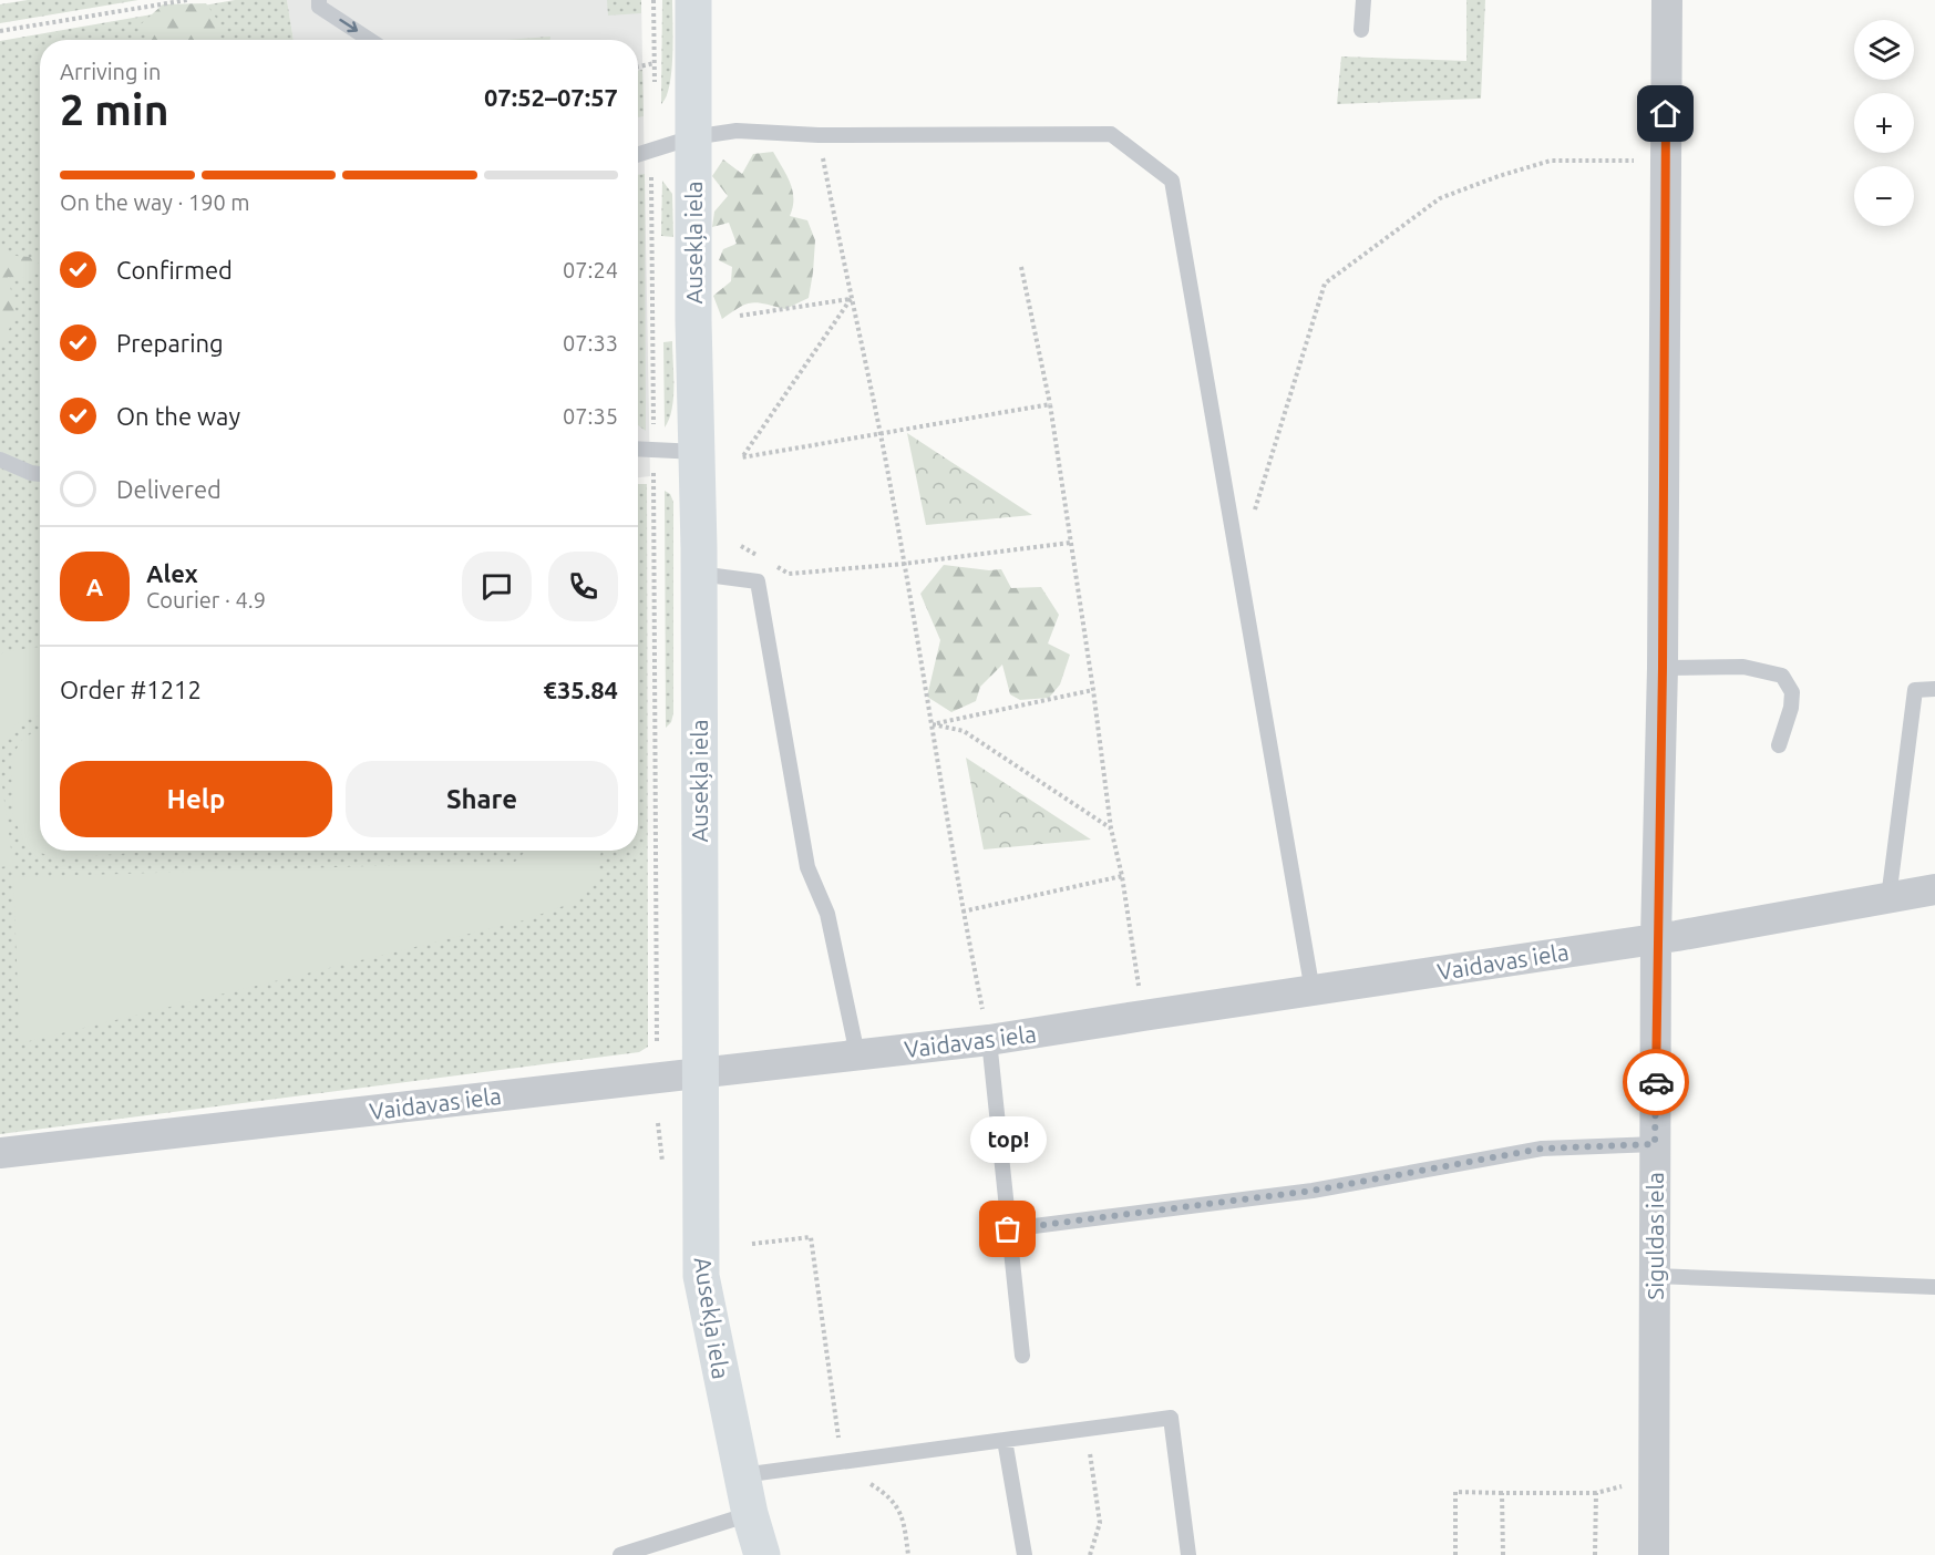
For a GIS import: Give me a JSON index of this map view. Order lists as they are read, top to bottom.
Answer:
{
  "streets": {
    "street": ["Ausekļa iela", "Vaidavas iela", "Siguldas iela"]
  },
  "crossings": [
    ["Ausekļa iela", "Vaidavas iela"],
    ["Vaidavas iela", "Siguldas iela"]
  ],
  "places": ["top!"],
  "page": {
    "map_buttons": ["+", "−"],
    "heading": ["2 min", "Arriving in", "07:52–07:57"],
    "panel": [
      "Alex",
      "Courier · 4.9",
      "Order #1212",
      "€35.84"
    ],
    "bar": "On the way · 190 m",
    "list": [
      ["Confirmed", "07:24"],
      ["Preparing", "07:33"],
      ["On the way", "07:35"],
      "Delivered"
    ],
    "round": "A",
    "buttons": ["Help", "Share"],
    "bubble": "top!"
  }
}
